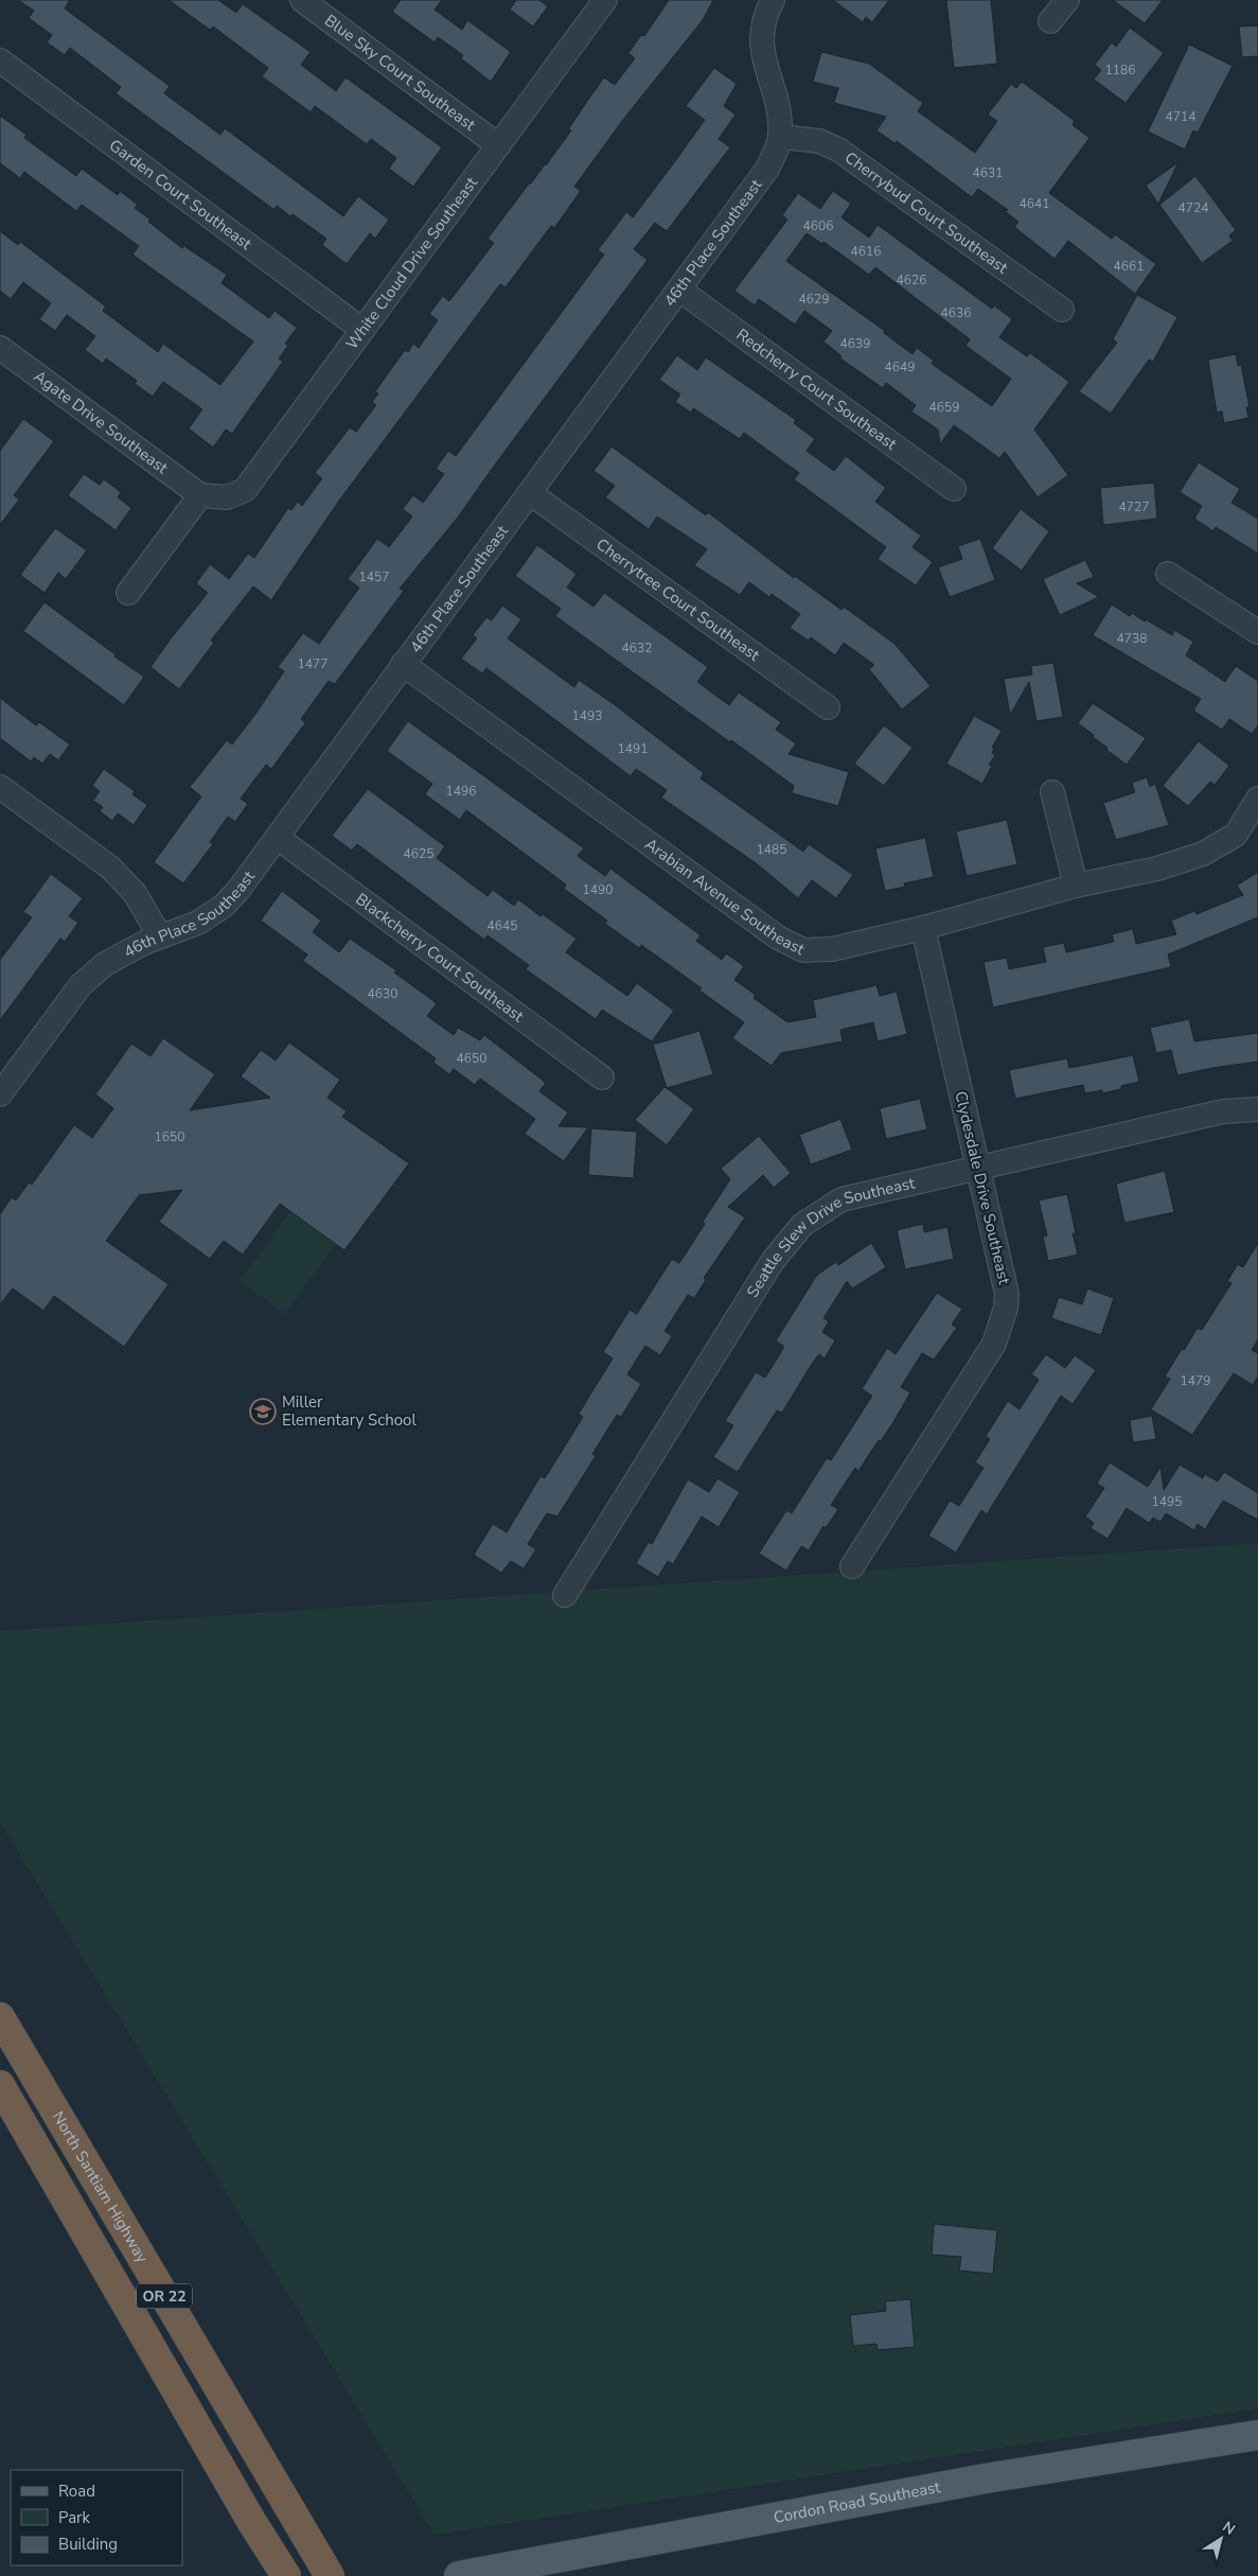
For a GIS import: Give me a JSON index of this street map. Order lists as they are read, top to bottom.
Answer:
{
  "streets": {
    "highway": ["North Santiam Highway", "OR 22"],
    "main road": ["Cordon Road Southeast"],
    "street": [
      "Blue Sky Court Southeast",
      "Garden Court Southeast",
      "Cherrybud Court Southeast",
      "46th Place Southeast",
      "White Cloud Drive Southeast",
      "Redcherry Court Southeast",
      "Agate Drive Southeast",
      "Cherrytree Court Southeast",
      "Arabian Avenue Southeast",
      "Blackcherry Court Southeast",
      "Clydesdale Drive Southeast",
      "Seattle Slew Drive Southeast"
    ]
  },
  "crossings": [
    ["Blue Sky Court Southeast", "White Cloud Drive Southeast"],
    ["Garden Court Southeast", "White Cloud Drive Southeast"],
    ["Cherrybud Court Southeast", "46th Place Southeast"],
    ["46th Place Southeast", "Redcherry Court Southeast"],
    ["46th Place Southeast", "Cherrytree Court Southeast"],
    ["46th Place Southeast", "Arabian Avenue Southeast"],
    ["46th Place Southeast", "Blackcherry Court Southeast"],
    ["White Cloud Drive Southeast", "Agate Drive Southeast"],
    ["Arabian Avenue Southeast", "Clydesdale Drive Southeast"],
    ["Clydesdale Drive Southeast", "Seattle Slew Drive Southeast"]
  ],
  "places": {
    "school or university": ["Miller Elementary School"]
  },
  "house_numbers": [
    "1186",
    "4714",
    "4631",
    "4641",
    "4724",
    "4606",
    "4616",
    "4661",
    "4626",
    "4629",
    "4636",
    "4639",
    "4649",
    "4659",
    "4727",
    "1457",
    "4738",
    "4632",
    "1477",
    "1493",
    "1491",
    "1496",
    "1485",
    "4625",
    "1490",
    "4645",
    "4630",
    "4650",
    "1650",
    "1479",
    "1495"
  ],
  "legend": ["Road", "Park", "Building"],
  "north": "top right"
}
